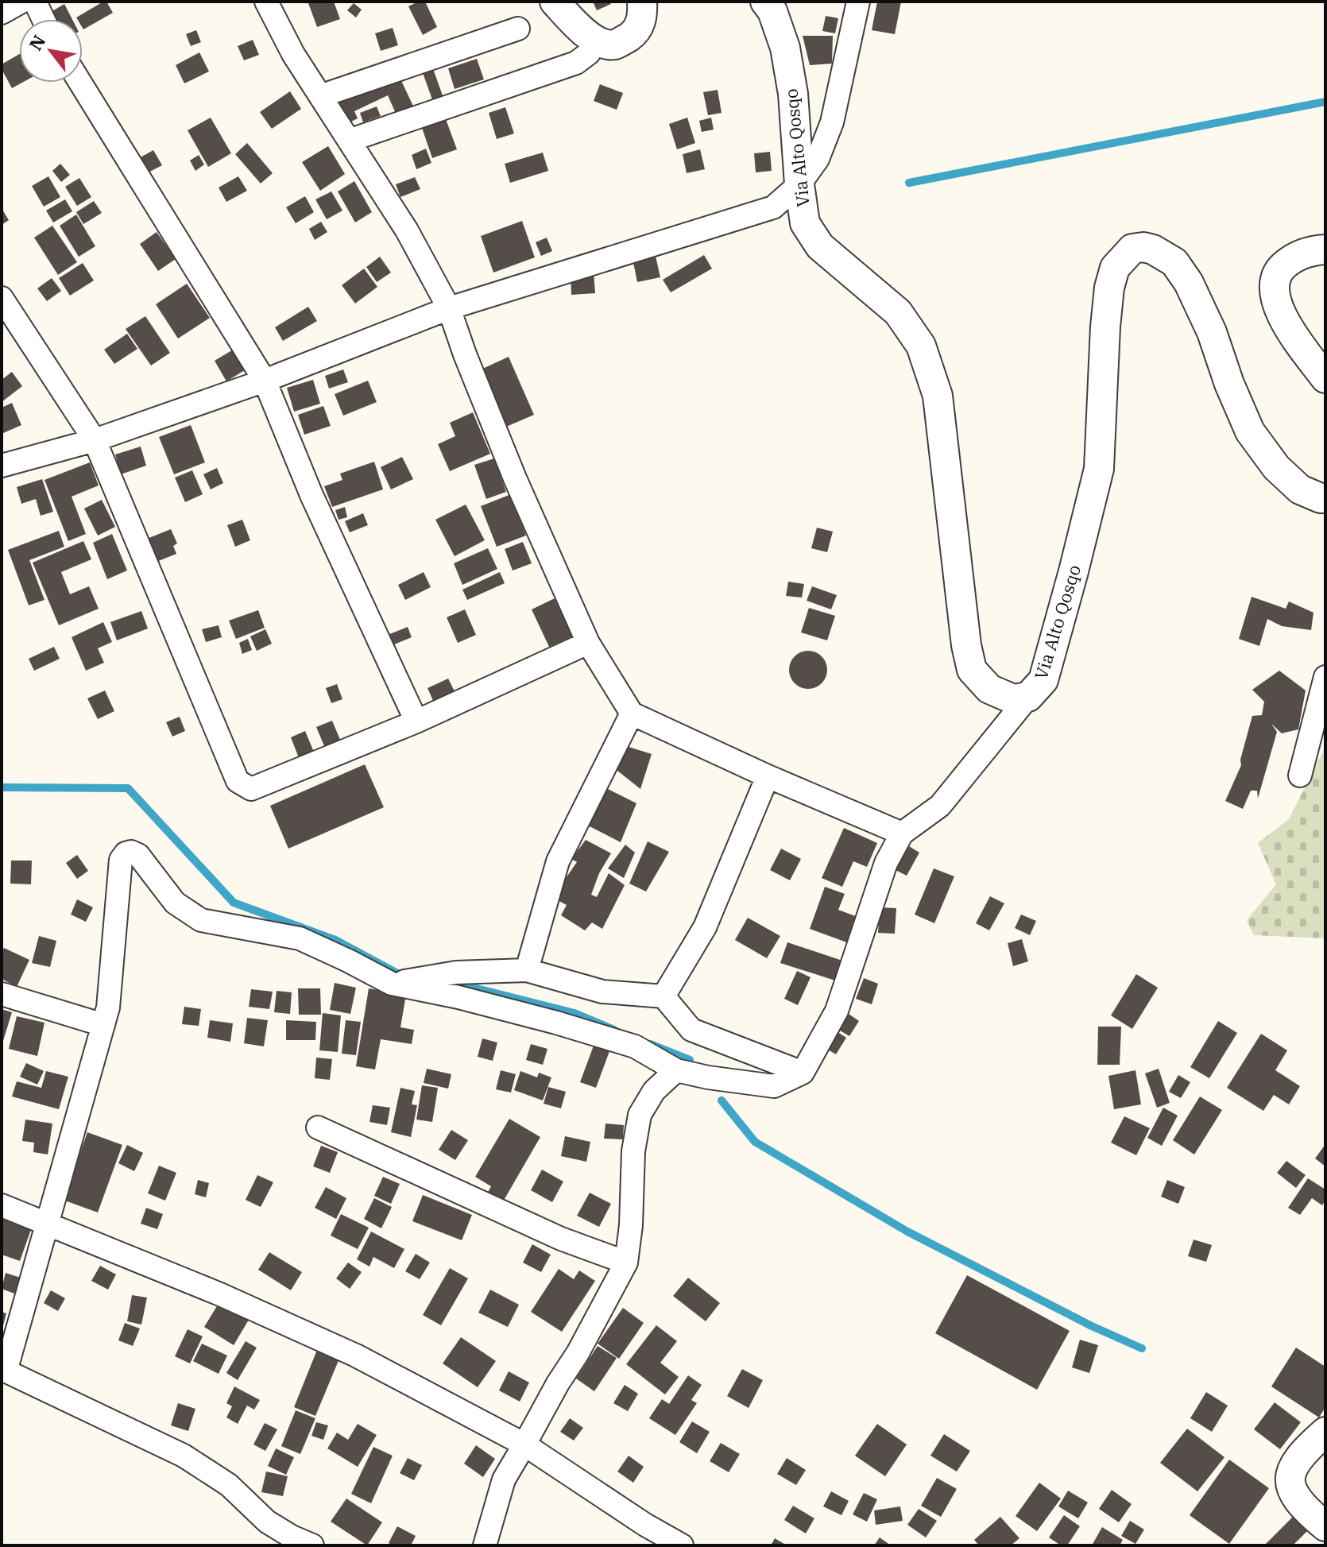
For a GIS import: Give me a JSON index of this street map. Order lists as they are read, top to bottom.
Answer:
{
  "streets": {
    "street": ["Via Alto Qosqo"]
  },
  "north": "top left"
}
